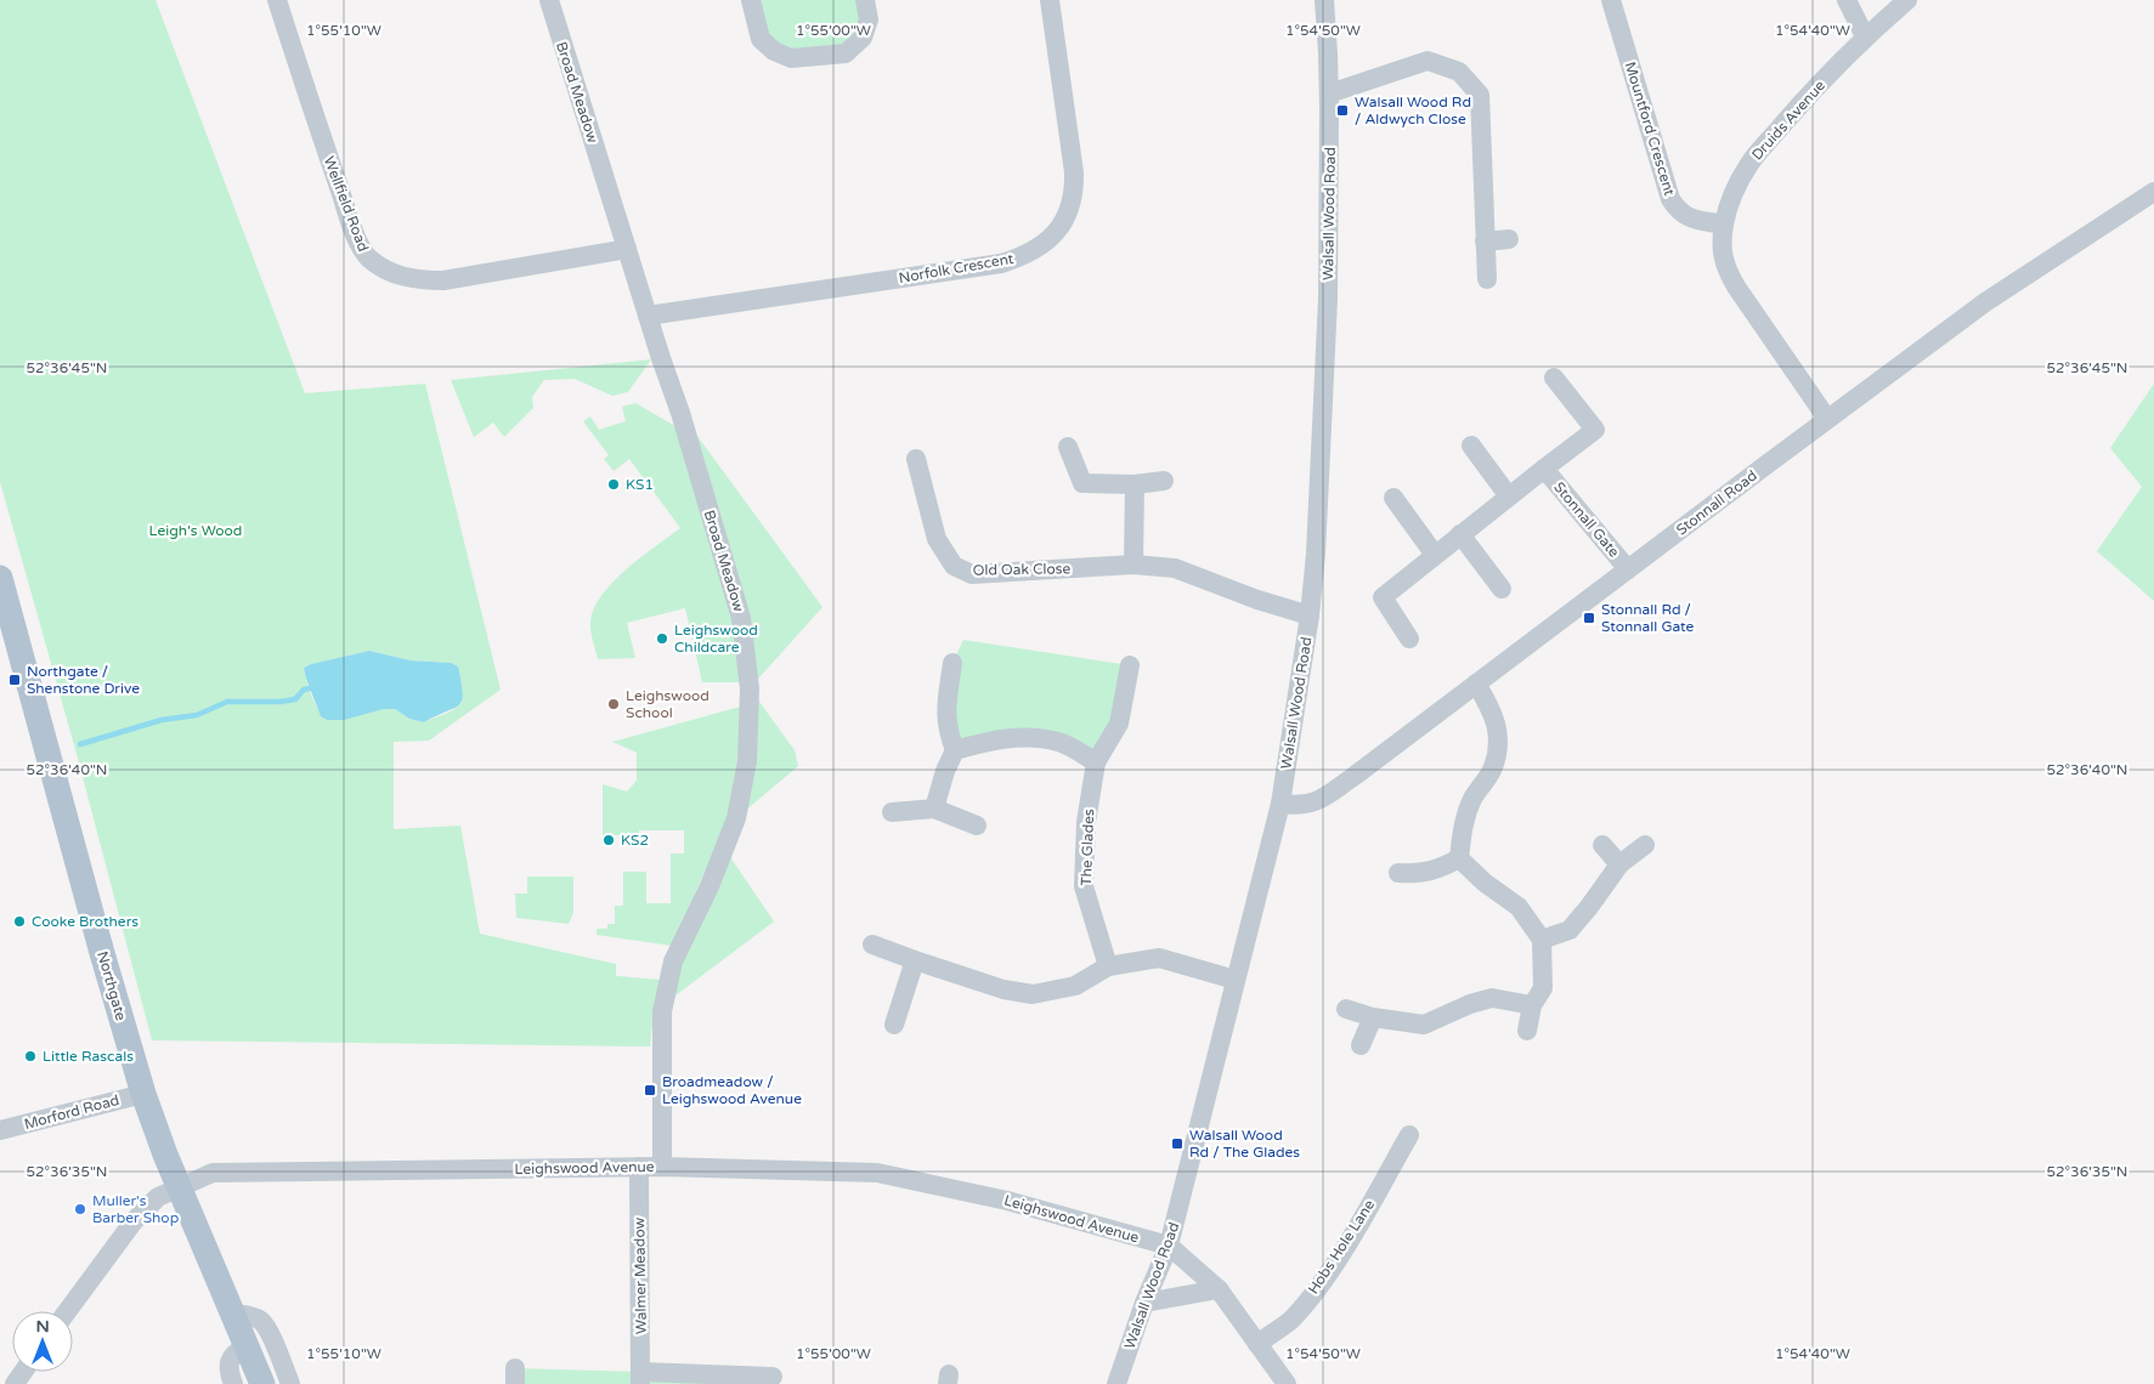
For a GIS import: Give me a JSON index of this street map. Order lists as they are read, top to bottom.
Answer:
{
  "streets": {
    "main road": ["Northgate"],
    "street": [
      "Broad Meadow",
      "Druids Avenue",
      "Mountford Crescent",
      "Wellfield Road",
      "Walsall Wood Road",
      "Norfolk Crescent",
      "Stonnall Road",
      "Stonnall Gate",
      "Old Oak Close",
      "The Glades",
      "Morford Road",
      "Leighswood Avenue",
      "Hobs Hole Lane",
      "Walmer Meadow"
    ]
  },
  "crossings": [
    ["Broad Meadow", "Wellfield Road"],
    ["Broad Meadow", "Norfolk Crescent"],
    ["Broad Meadow", "Leighswood Avenue"],
    ["Druids Avenue", "Mountford Crescent"],
    ["Druids Avenue", "Stonnall Road"],
    ["Walsall Wood Road", "Stonnall Road"],
    ["Walsall Wood Road", "Old Oak Close"],
    ["Walsall Wood Road", "Leighswood Avenue"],
    ["Stonnall Road", "Stonnall Gate"],
    ["Northgate", "Morford Road"],
    ["Northgate", "Leighswood Avenue"],
    ["Leighswood Avenue", "Walmer Meadow"]
  ],
  "parks": ["Leigh's Wood"],
  "places": {
    "transit": [
      "Walsall Wood Rd / Aldwych Close",
      "Stonnall Rd / Stonnall Gate",
      "Northgate / Shenstone Drive",
      "Broadmeadow / Leighswood Avenue",
      "Walsall Wood Rd / The Glades"
    ],
    "other": [
      "KS1",
      "Leighswood Childcare",
      "Leighswood School",
      "KS2",
      "Cooke Brothers",
      "Little Rascals",
      "Muller's Barber Shop"
    ]
  },
  "north": "top",
  "coordinates": [
    "1°55'10\"W",
    "1°55'00\"W",
    "1°54'50\"W",
    "1°54'40\"W",
    "52°36'45\"N",
    "52°36'40\"N",
    "52°36'35\"N"
  ]
}
